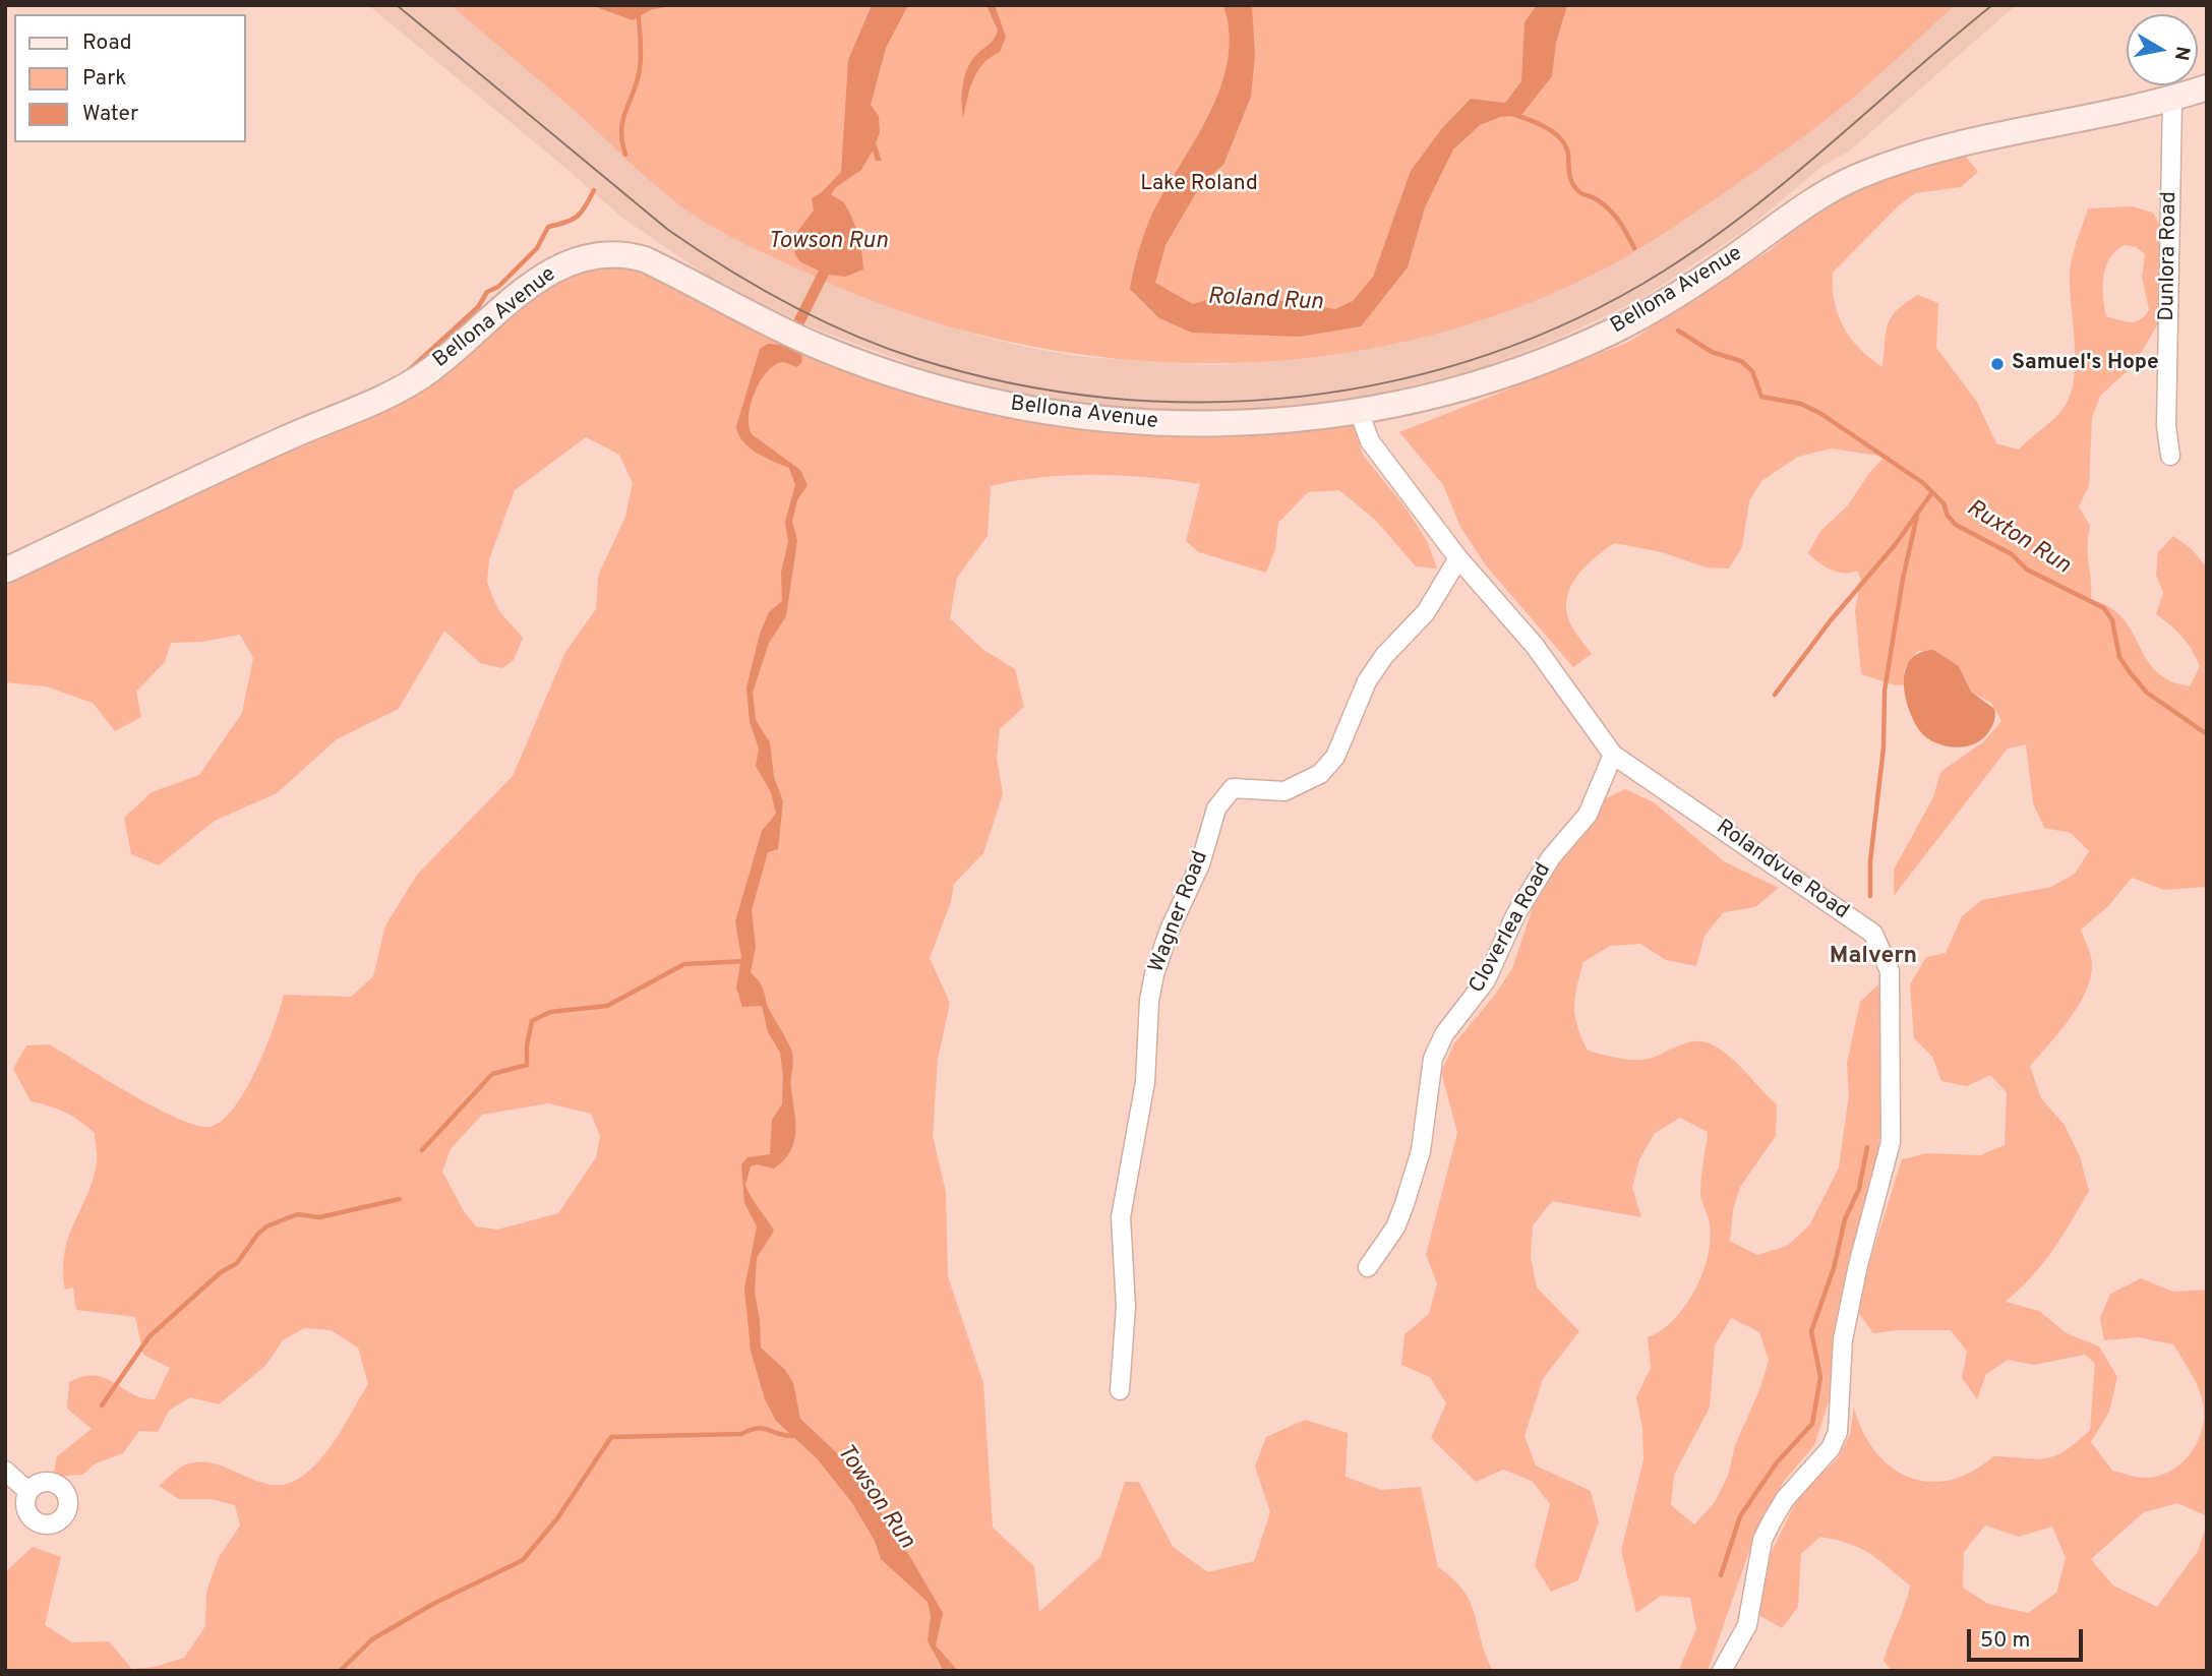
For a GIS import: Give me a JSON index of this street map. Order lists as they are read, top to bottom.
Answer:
{
  "streets": {
    "main road": ["Bellona Avenue"],
    "street": [
      "Dunlora Road",
      "Rolandvue Road",
      "Wagner Road",
      "Cloverlea Road"
    ]
  },
  "crossings": [
    ["Dunlora Road", "Bellona Avenue"],
    ["Bellona Avenue", "Rolandvue Road"],
    ["Rolandvue Road", "Wagner Road"],
    ["Rolandvue Road", "Cloverlea Road"]
  ],
  "districts": ["Malvern"],
  "water": ["Towson Run", "Roland Run", "Ruxton Run"],
  "parks": ["Lake Roland"],
  "places": ["Samuel's Hope"],
  "legend": ["Road", "Park", "Water"],
  "scale_bar": "50 m",
  "north": "right"
}
